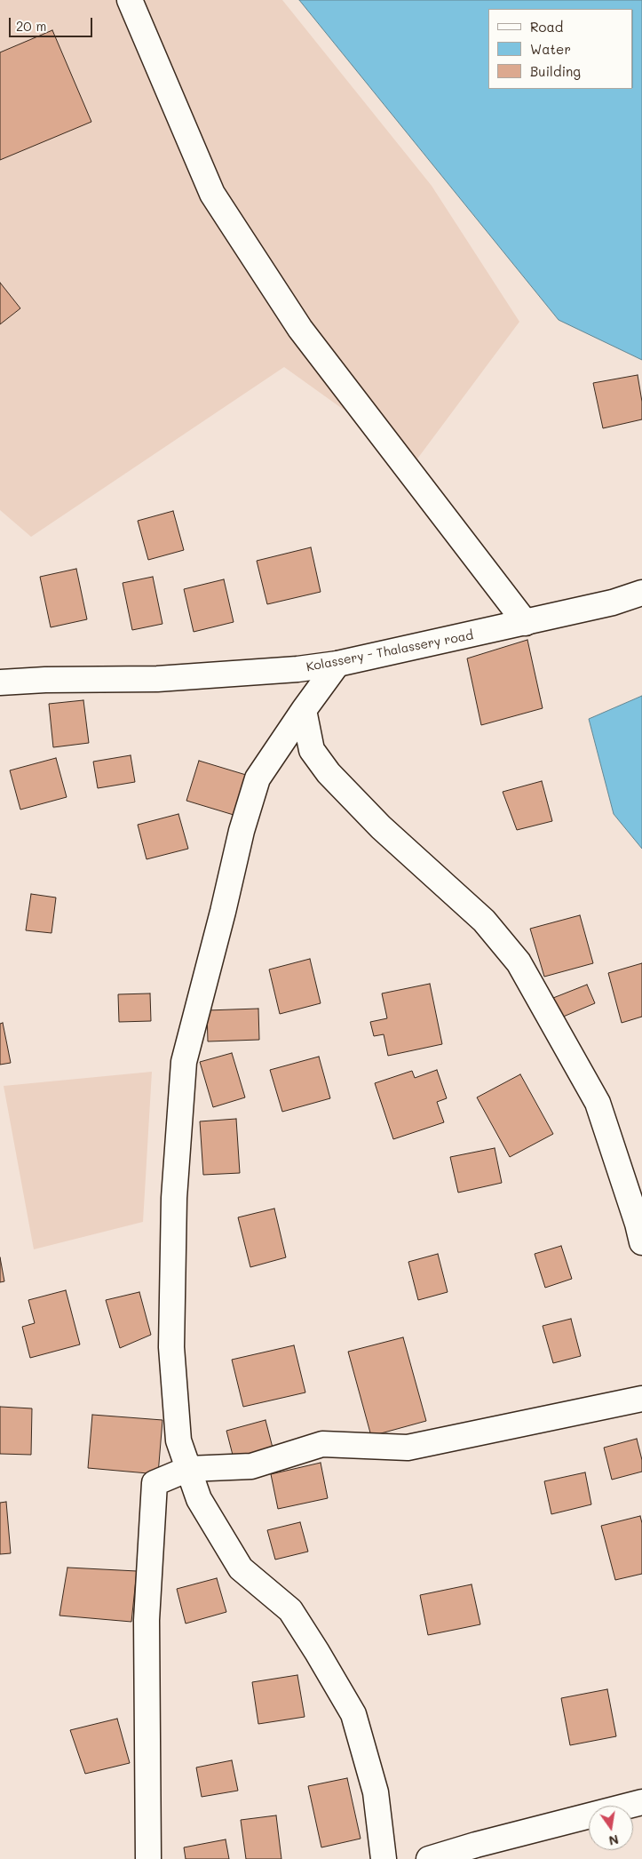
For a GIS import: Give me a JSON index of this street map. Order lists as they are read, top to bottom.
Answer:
{
  "streets": {
    "street": ["Kolassery - Thalassery road"]
  },
  "legend": ["Road", "Water", "Building"],
  "scale_bar": "20 m",
  "north": "bottom"
}
